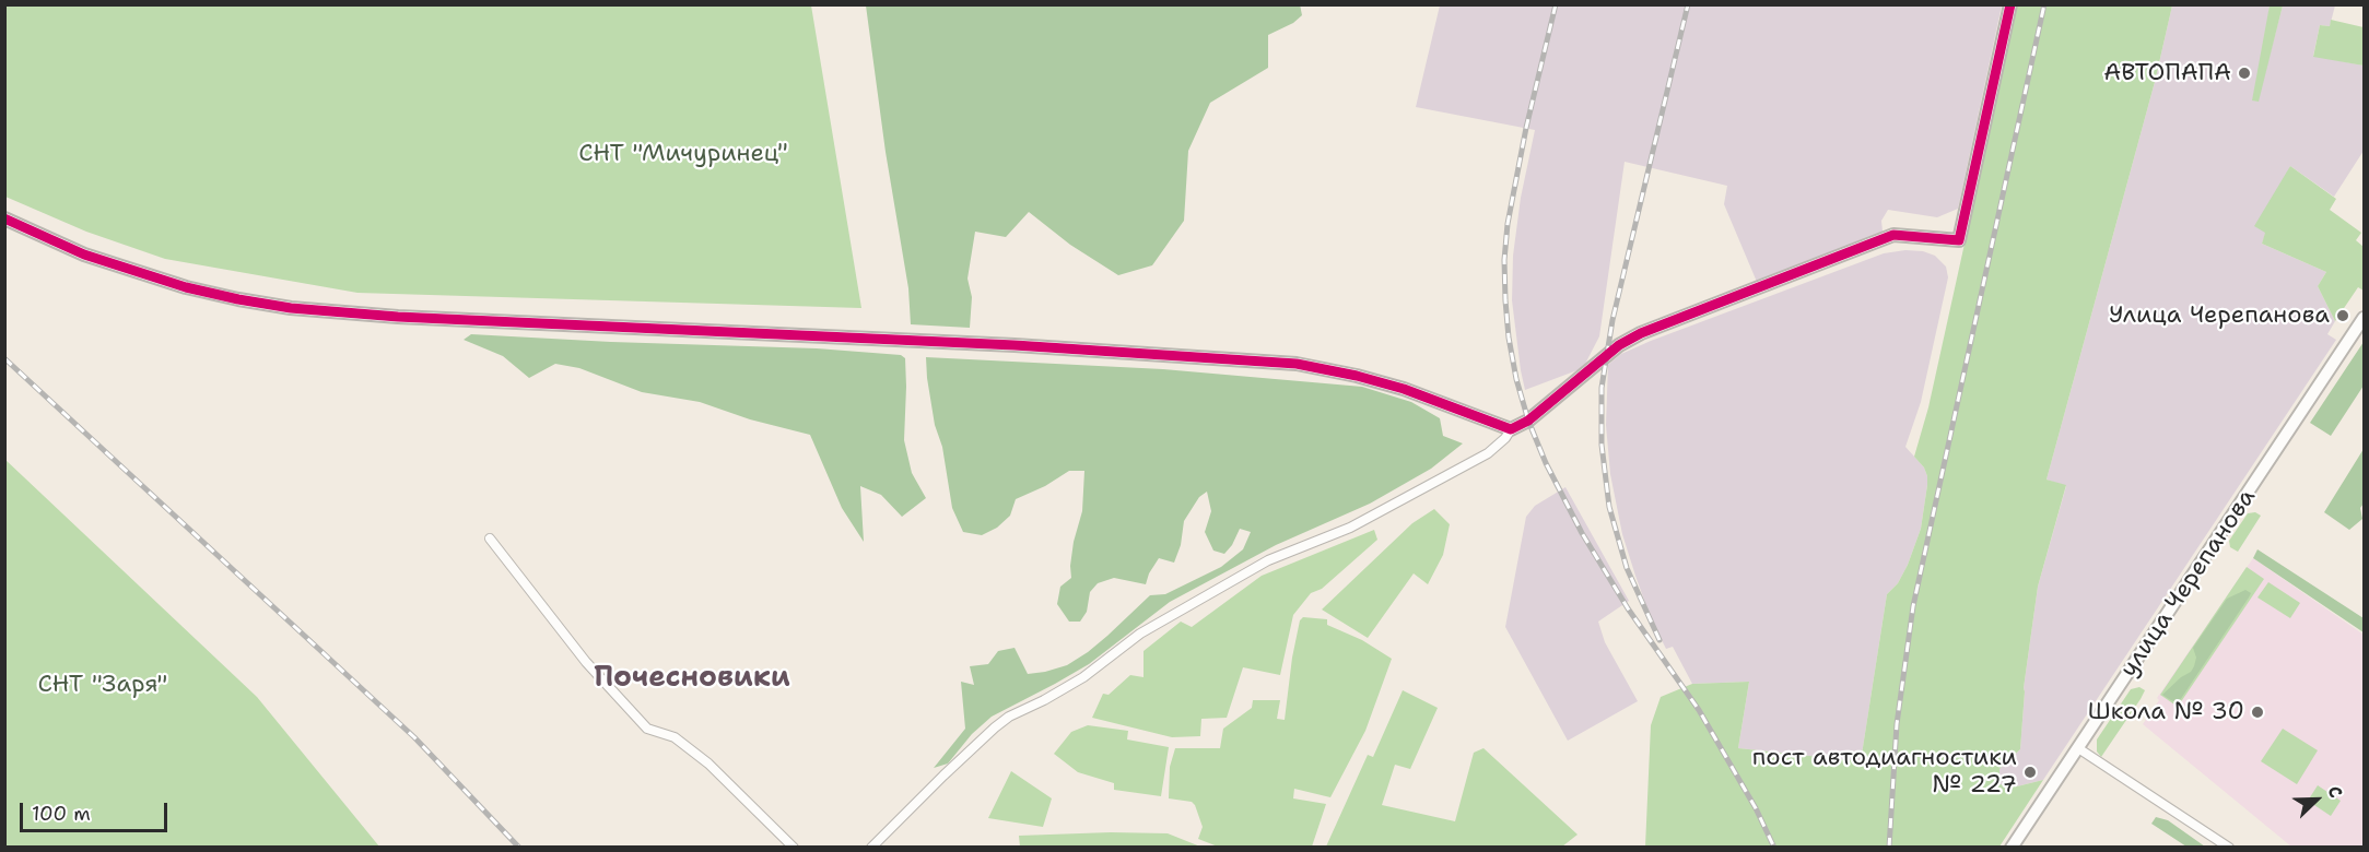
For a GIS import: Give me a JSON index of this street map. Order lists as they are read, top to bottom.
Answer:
{
  "streets": {
    "street": ["улица Черепанова"]
  },
  "districts": ["Почесновики"],
  "parks": ["СНТ \"Мичуринец\"", "СНТ \"Заря\""],
  "places": [
    "АВТОПАПА",
    "Улица Черепанова",
    "Школа № 30",
    "пост автодиагностики № 227"
  ],
  "scale_bar": "100 m",
  "north": "top right"
}
